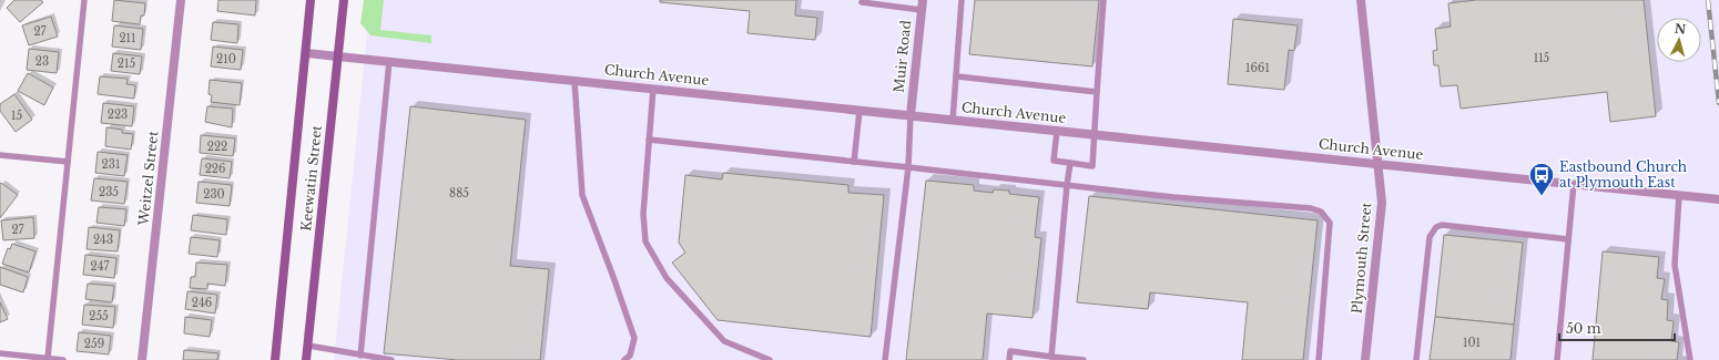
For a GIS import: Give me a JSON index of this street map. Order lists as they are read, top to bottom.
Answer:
{
  "streets": {
    "main road": ["Keewatin Street"],
    "street": [
      "Muir Road",
      "Church Avenue",
      "Weitzel Street",
      "Plymouth Street"
    ]
  },
  "crossings": [
    ["Muir Road", "Church Avenue"],
    ["Church Avenue", "Keewatin Street"],
    ["Church Avenue", "Plymouth Street"]
  ],
  "places": {
    "bus stop": ["Eastbound Church at Plymouth East"]
  },
  "house_numbers": [
    "27",
    "211",
    "115",
    "210",
    "23",
    "215",
    "1661",
    "223",
    "15",
    "222",
    "231",
    "226",
    "235",
    "885",
    "230",
    "27",
    "243",
    "247",
    "246",
    "255",
    "101",
    "259"
  ],
  "scale_bar": "50 m",
  "north": "top"
}
